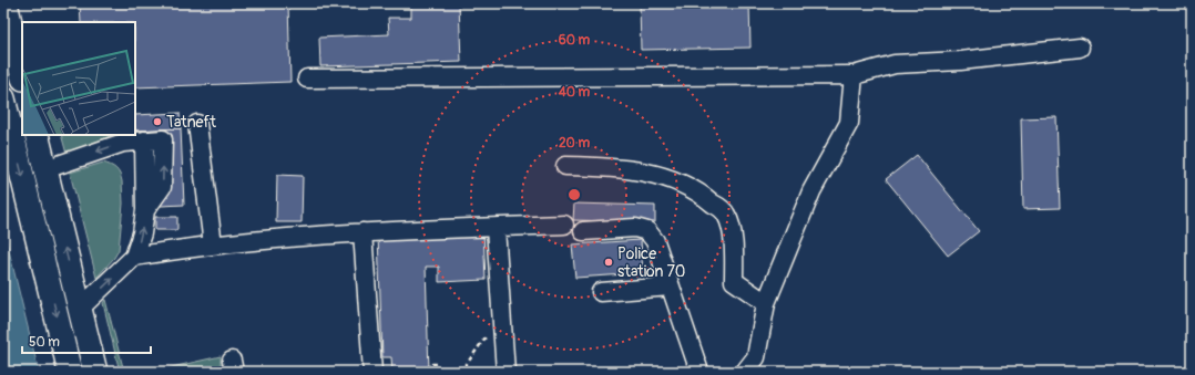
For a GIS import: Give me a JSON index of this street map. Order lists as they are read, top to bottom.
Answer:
{
  "places": ["Tatneft", "Police station 70"],
  "scale_bar": "50 m",
  "rings": ["60 m", "40 m", "20 m"]
}
